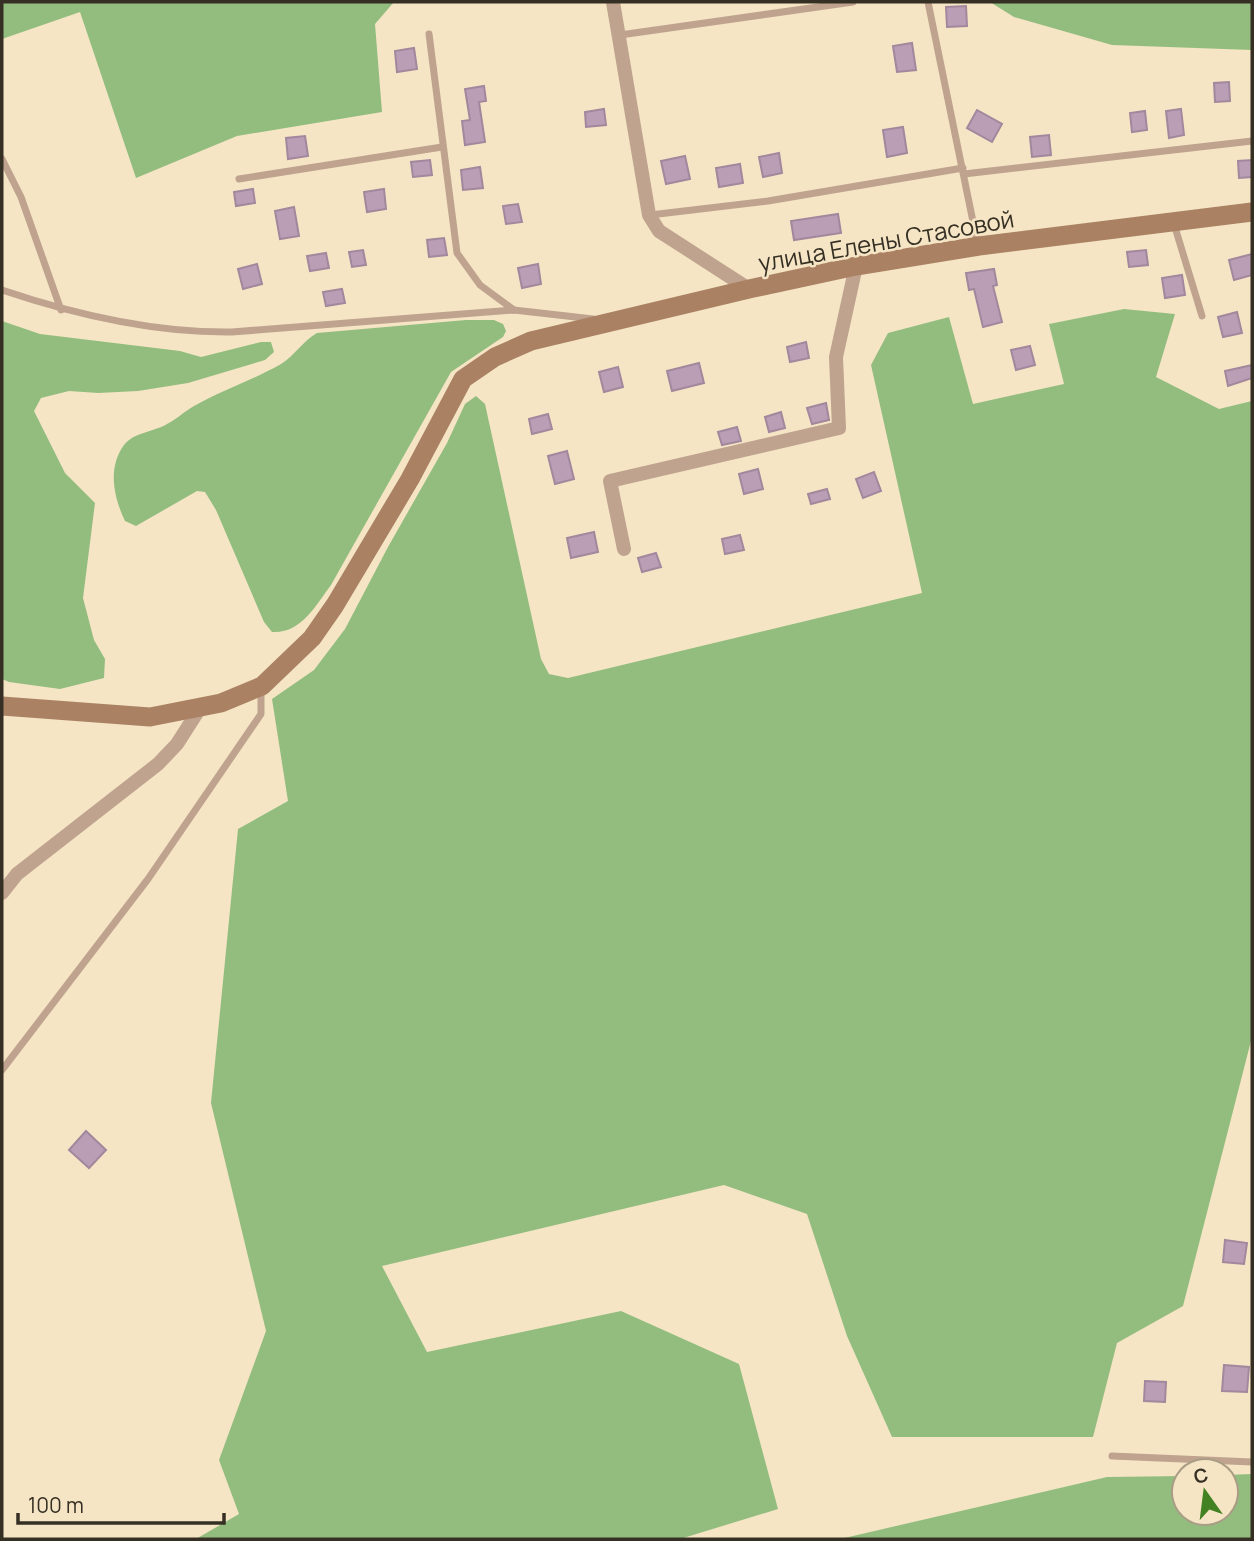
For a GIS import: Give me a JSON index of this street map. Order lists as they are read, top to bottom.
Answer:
{
  "streets": {
    "main road": ["улица Елены Стасовой"]
  },
  "scale_bar": "100 m",
  "north": "top"
}
